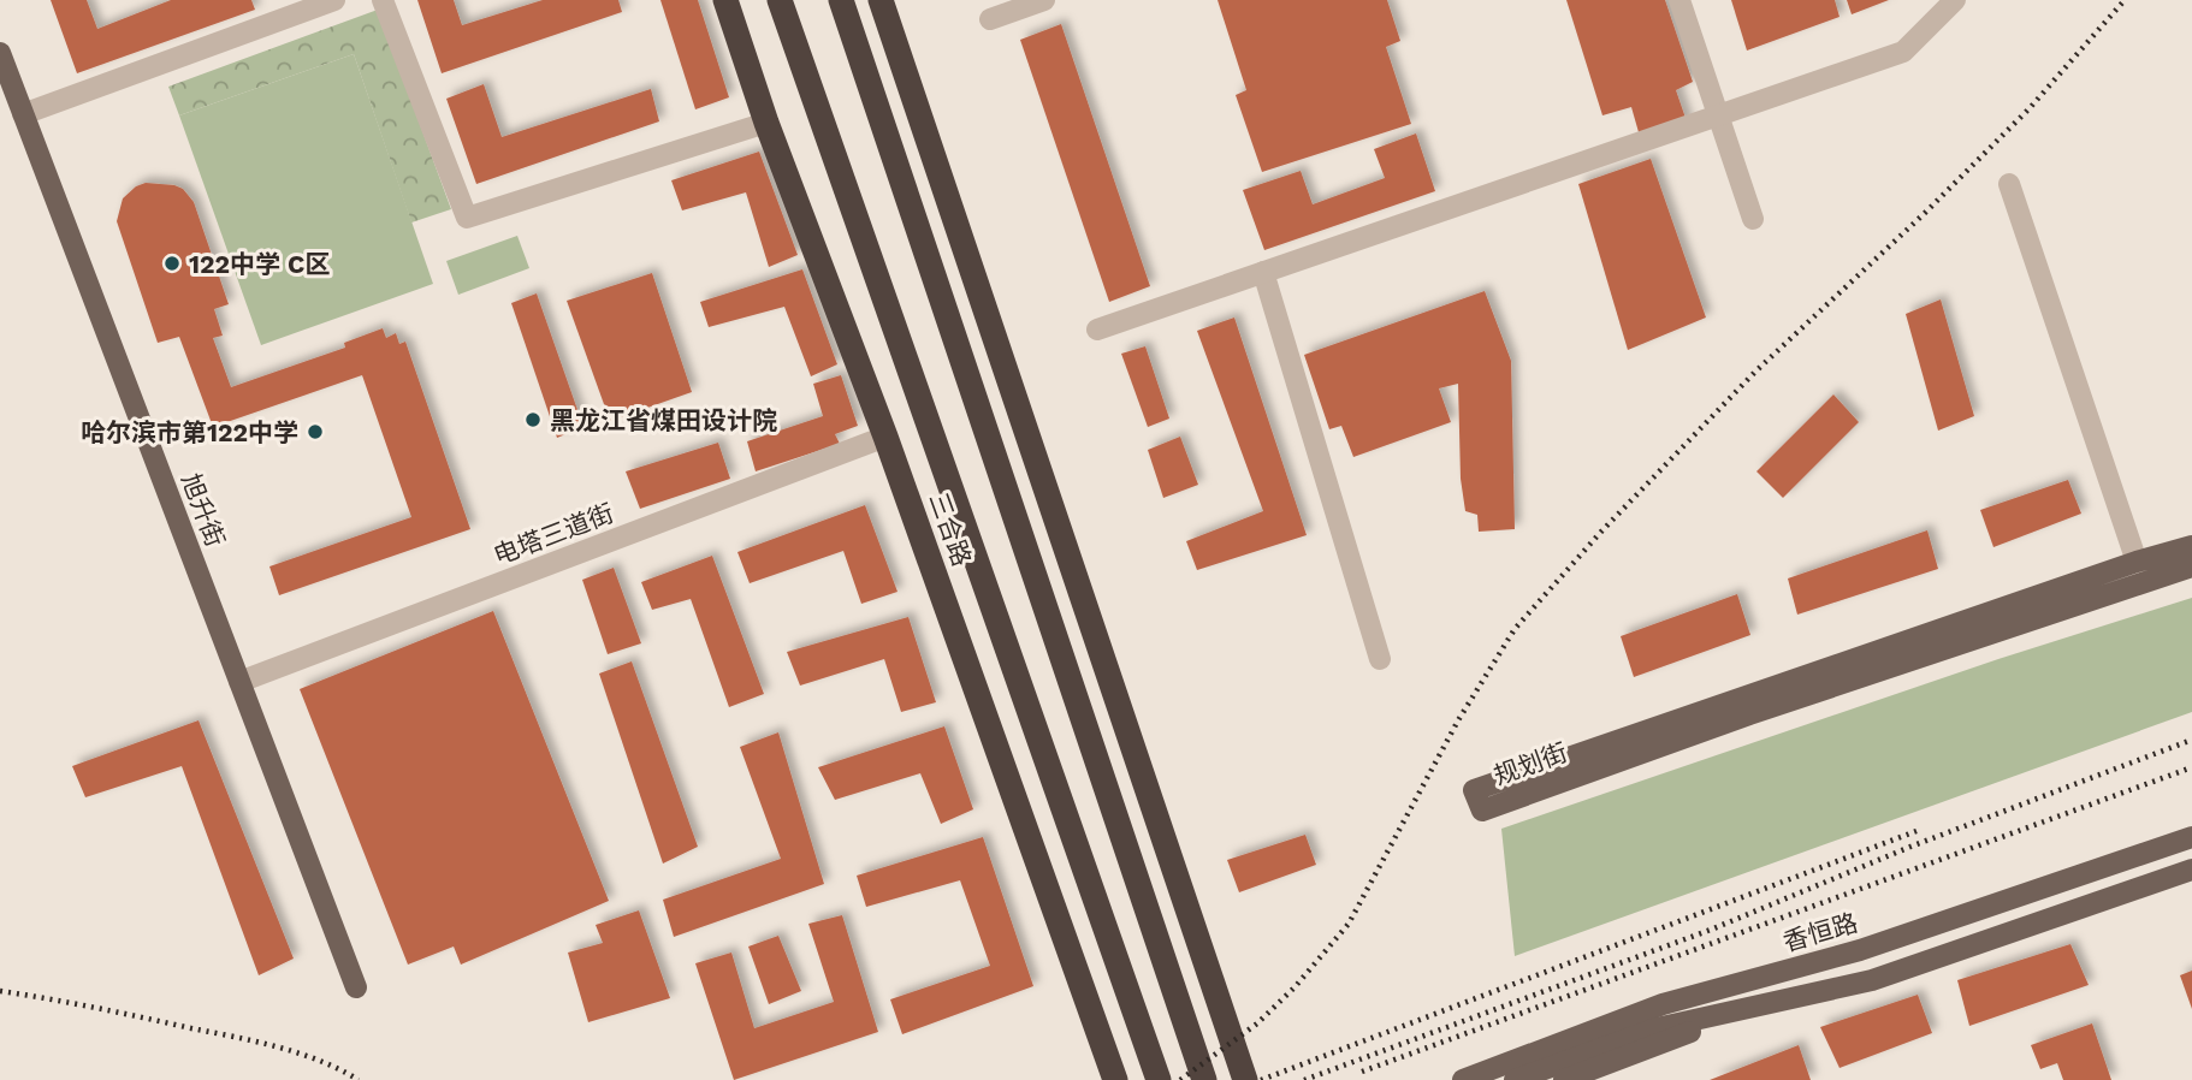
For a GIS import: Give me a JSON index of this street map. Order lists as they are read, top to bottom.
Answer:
{
  "streets": {
    "highway": ["三合路"],
    "main road": ["旭升街", "规划街", "香恒路"],
    "street": ["电塔三道街"]
  },
  "crossings": [
    ["旭升街", "电塔三道街"],
    ["三合路", "电塔三道街"]
  ],
  "places": ["122中学 C区", "黑龙江省煤田设计院", "哈尔滨市第122中学"]
}
